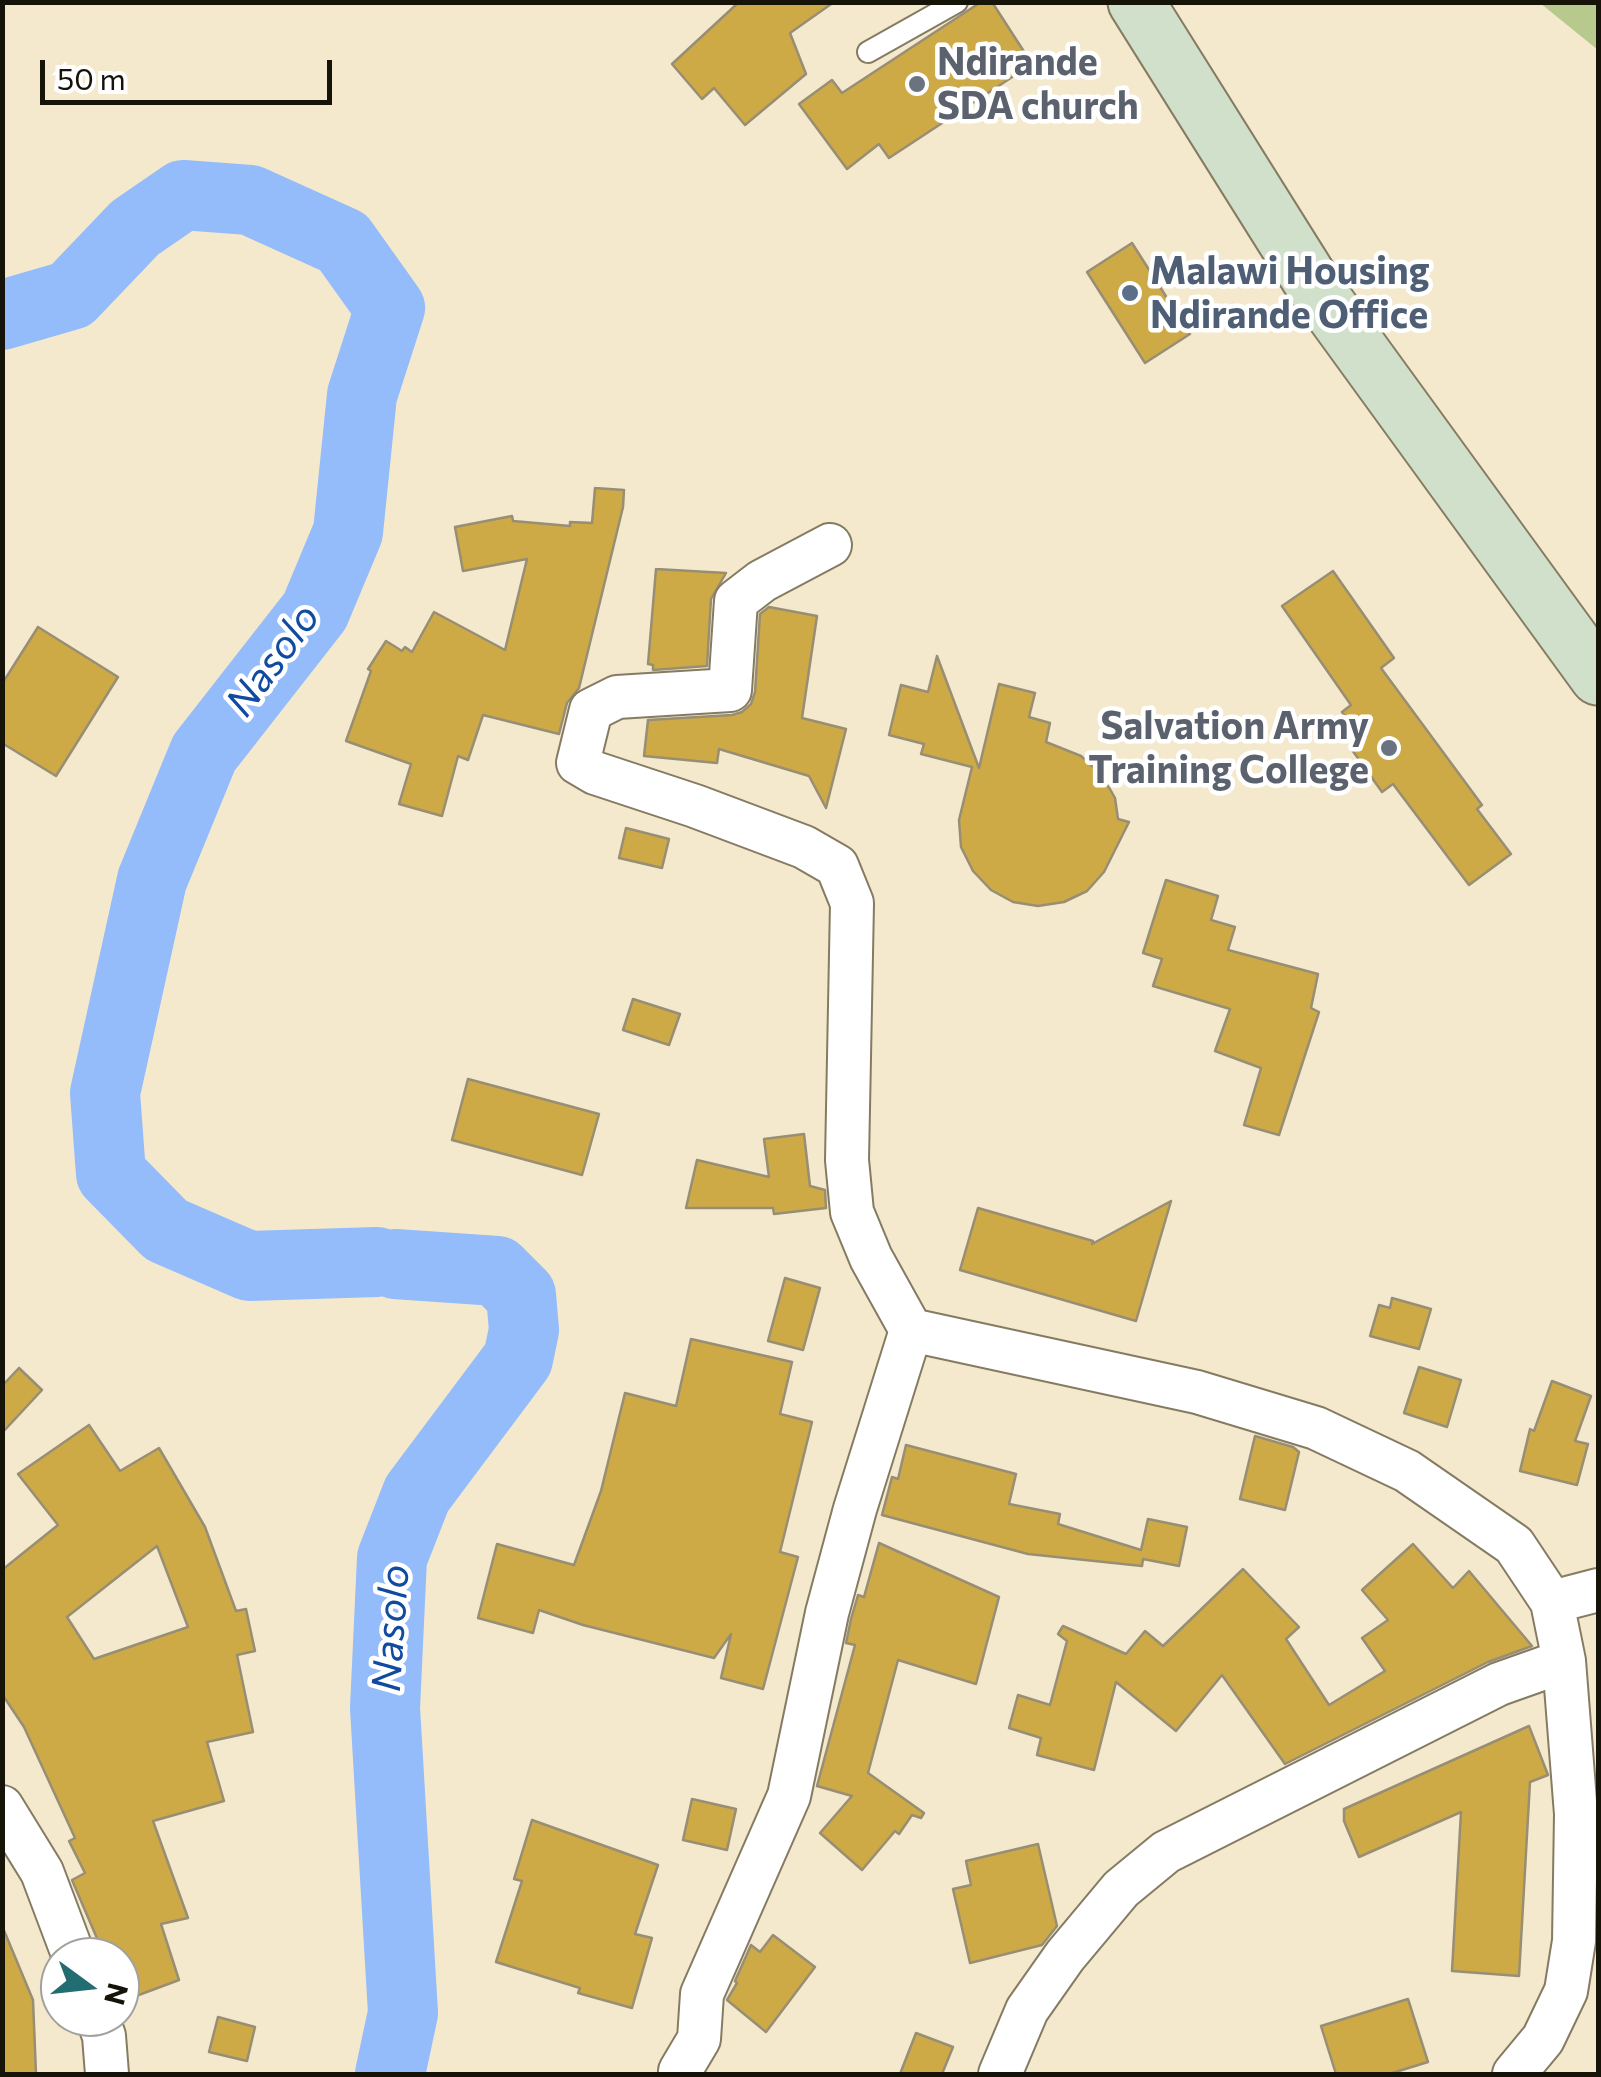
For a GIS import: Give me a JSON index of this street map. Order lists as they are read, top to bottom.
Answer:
{
  "water": ["Nasolo"],
  "places": ["Ndirande SDA church", "Malawi Housing Ndirande Office", "Salvation Army Training College"],
  "scale_bar": "50 m",
  "north": "right"
}
